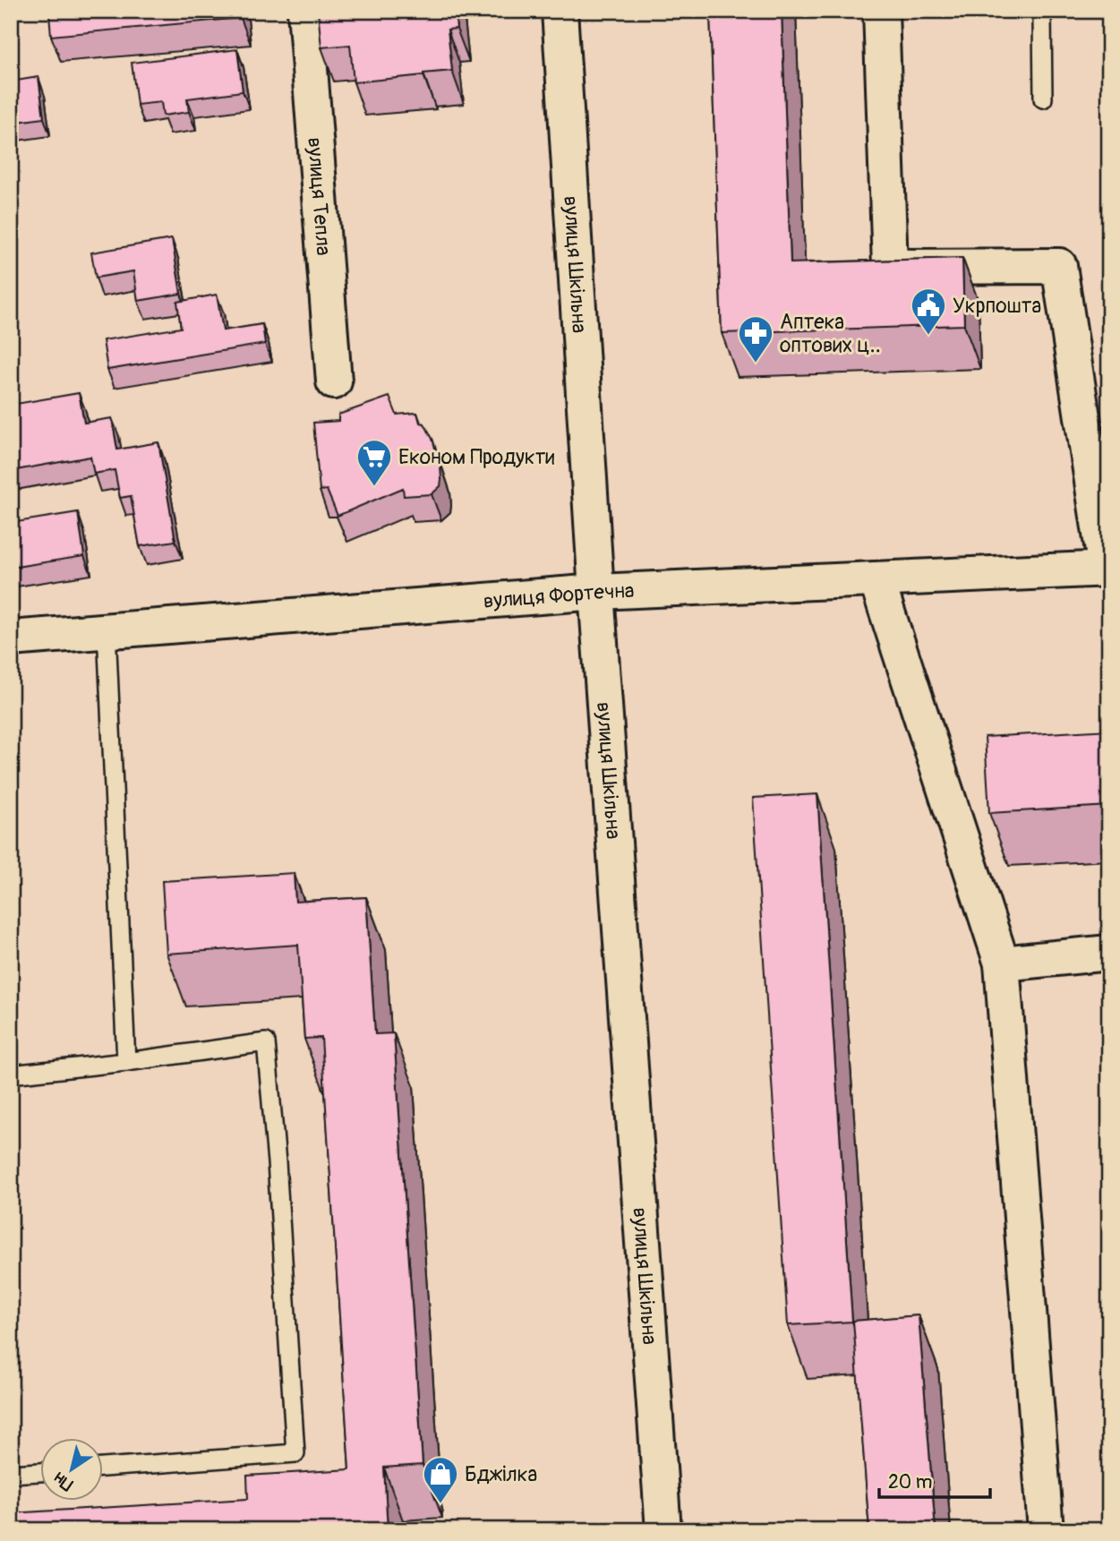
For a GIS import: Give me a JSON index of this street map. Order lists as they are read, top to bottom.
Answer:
{
  "streets": {
    "street": ["вулиця Тепла", "вулиця Шкільна", "вулиця Фортечна"]
  },
  "crossings": [
    ["вулиця Шкільна", "вулиця Фортечна"]
  ],
  "places": {
    "public building": ["Укрпошта"],
    "pharmacy": ["Аптека оптових ц‥"],
    "supermarket": ["Економ Продукти"],
    "shop": ["Бджілка"]
  },
  "scale_bar": "20 m",
  "north": "bottom left"
}
